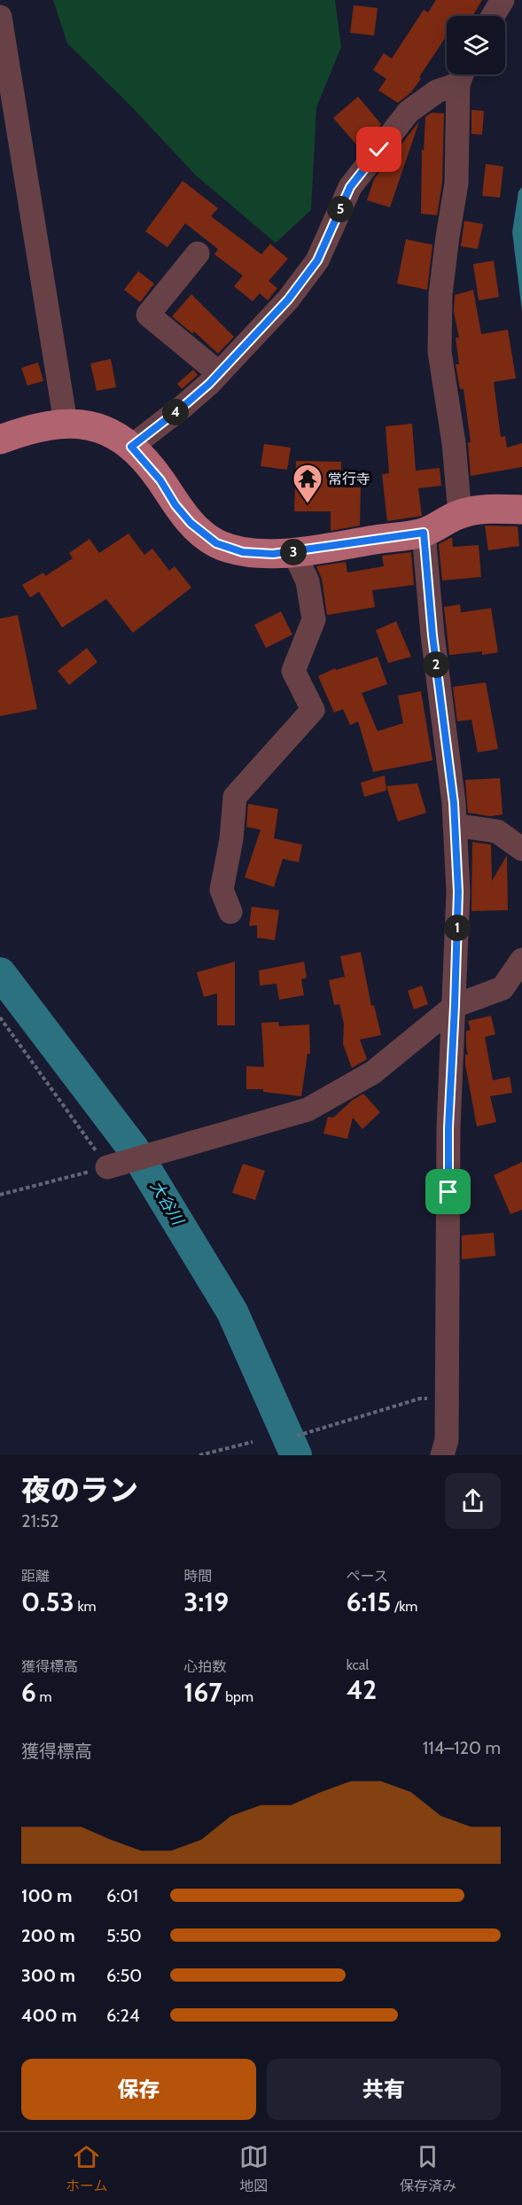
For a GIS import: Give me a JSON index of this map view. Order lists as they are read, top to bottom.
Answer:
{
  "water": ["大谷川"],
  "places": {
    "temple": ["常行寺"]
  },
  "page": {
    "pins": [
      "5",
      "4",
      "3",
      "2",
      "1"
    ],
    "heading": ["夜のラン", "21:52"],
    "stats": [
      ["距離", "0.53 km"],
      ["時間", "3:19"],
      ["ペース", "6:15 /km"],
      ["獲得標高", "6 m"],
      ["心拍数", "167 bpm"],
      ["kcal", "42"]
    ],
    "chart": ["獲得標高", "114–120 m"],
    "list": [
      {
        "name": "100 m",
        "note": "6:01"
      },
      {
        "name": "200 m",
        "note": "5:50"
      },
      {
        "name": "300 m",
        "note": "6:50"
      },
      {
        "name": "400 m",
        "note": "6:24"
      }
    ],
    "buttons": ["保存", "共有"],
    "tabs": ["ホーム", "地図", "保存済み"]
  }
}
